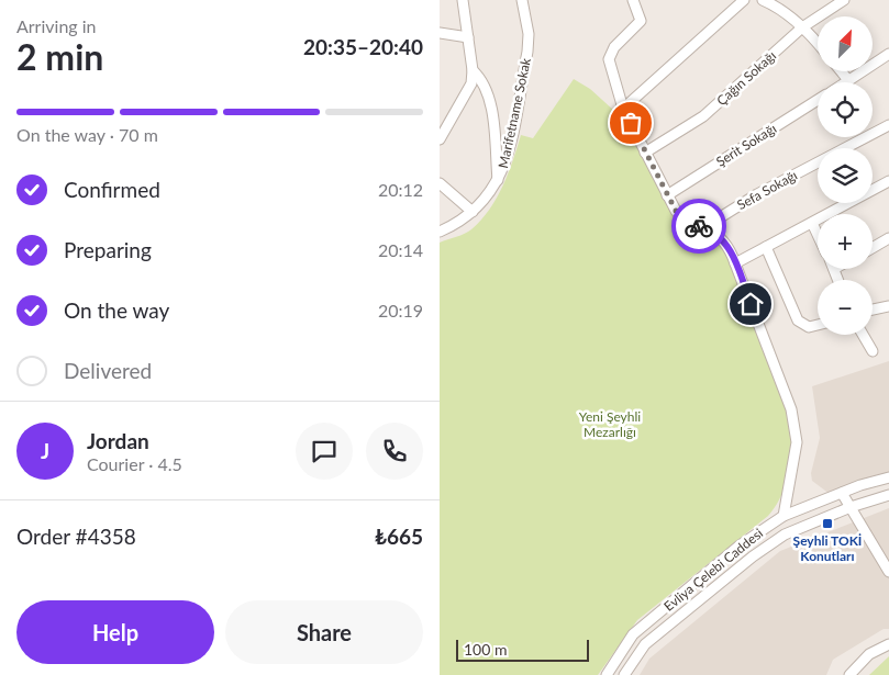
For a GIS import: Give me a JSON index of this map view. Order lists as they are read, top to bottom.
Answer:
{
  "streets": {
    "street": [
      "Çağın Sokağı",
      "Marifetname Sokak",
      "Şerit Sokağı",
      "Sefa Sokağı",
      "Evliya Çelebi Caddesi"
    ]
  },
  "parks": ["Yeni Şeyhli Mezarlığı"],
  "places": {
    "transit": ["Şeyhli TOKİ Konutları"]
  },
  "scale_bar": "100 m",
  "north": "top right",
  "page": {
    "heading": ["2 min", "Arriving in", "20:35–20:40"],
    "panel": [
      "Jordan",
      "Courier · 4.5",
      "Order #4358",
      "₺665"
    ],
    "map_buttons": ["+", "−"],
    "bar": "On the way · 70 m",
    "list": [
      ["Confirmed", "20:12"],
      ["Preparing", "20:14"],
      ["On the way", "20:19"],
      "Delivered"
    ],
    "round": "J",
    "buttons": ["Help", "Share"],
    "scale": "100 m"
  }
}
